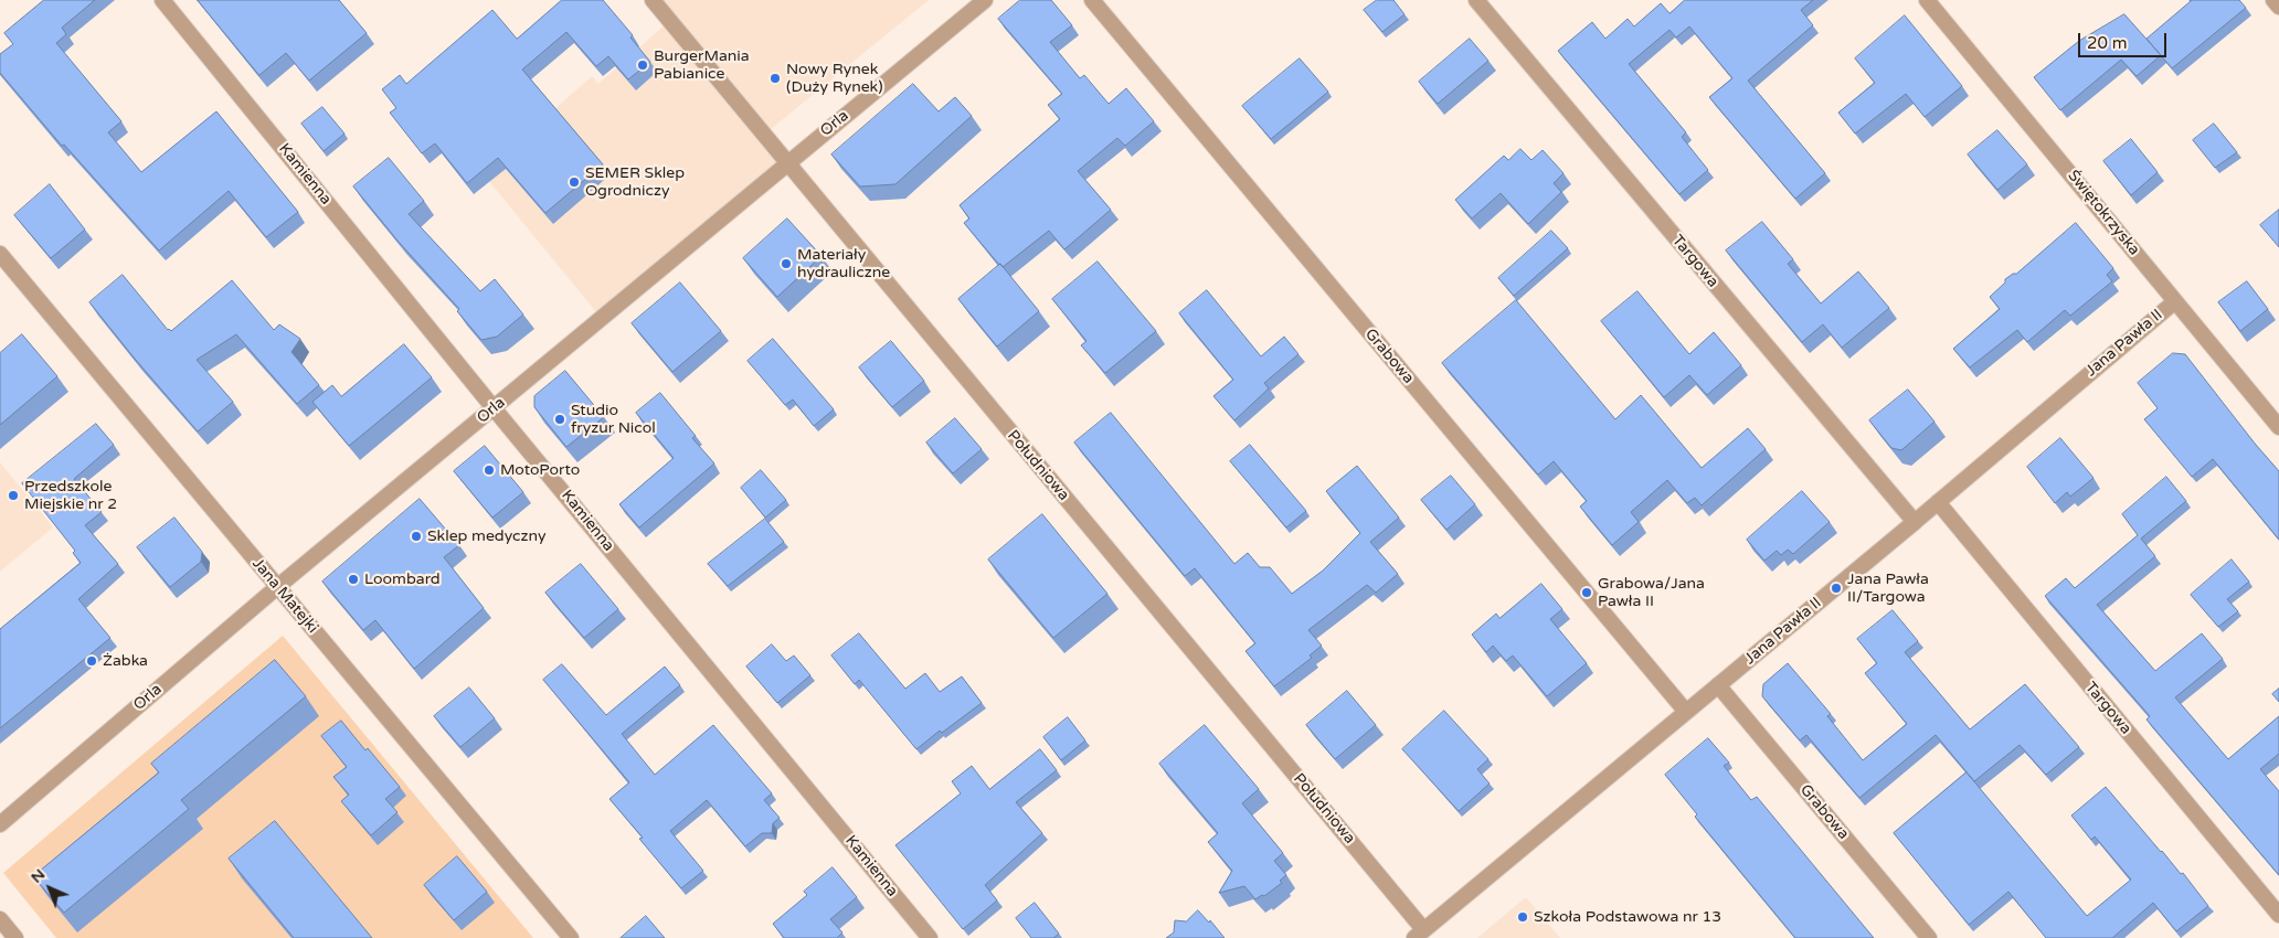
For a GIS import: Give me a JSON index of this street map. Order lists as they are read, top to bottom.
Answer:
{
  "streets": {
    "street": [
      "Orla",
      "Kamienna",
      "Świętokrzyska",
      "Targowa",
      "Jana Pawła II",
      "Grabowa",
      "Południowa",
      "Jana Matejki"
    ]
  },
  "crossings": [
    ["Orla", "Kamienna"],
    ["Orla", "Południowa"],
    ["Orla", "Jana Matejki"],
    ["Świętokrzyska", "Jana Pawła II"],
    ["Targowa", "Jana Pawła II"],
    ["Jana Pawła II", "Grabowa"],
    ["Jana Pawła II", "Południowa"]
  ],
  "places": [
    "BurgerMania Pabianice",
    "Nowy Rynek (Duży Rynek)",
    "SEMER Sklep Ogrodniczy",
    "Materiały hydrauliczne",
    "Studio fryzur Nicol",
    "MotoPorto",
    "Przedszkole Miejskie nr 2",
    "Sklep medyczny",
    "Loombard",
    "Jana Pawła II/Targowa",
    "Grabowa/Jana Pawła II",
    "Żabka",
    "Szkoła Podstawowa nr 13"
  ],
  "scale_bar": "20 m",
  "north": "top left"
}
